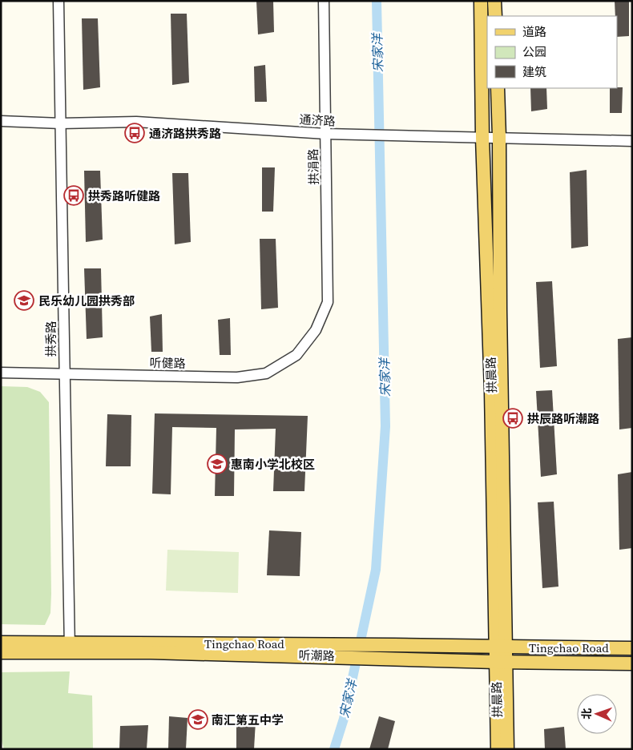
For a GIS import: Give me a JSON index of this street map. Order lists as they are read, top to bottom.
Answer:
{
  "streets": {
    "main road": ["拱晨路", "Tingchao Road", "听潮路"],
    "street": [
      "通济路",
      "拱涓路",
      "拱秀路",
      "听健路"
    ]
  },
  "crossings": [
    ["通济路", "拱涓路"],
    ["通济路", "拱秀路"],
    ["通济路", "拱晨路"],
    ["拱涓路", "听健路"],
    ["拱秀路", "听健路"],
    ["拱秀路", "听潮路"],
    ["拱晨路", "Tingchao Road"],
    ["拱晨路", "听潮路"],
    ["Tingchao Road", "听潮路"]
  ],
  "water": ["宋家洋"],
  "places": {
    "bus stop": ["通济路拱秀路", "拱秀路听健路", "拱辰路听潮路"],
    "school or university": ["民乐幼儿园拱秀部", "惠南小学北校区", "南汇第五中学"]
  },
  "legend": ["道路", "公园", "建筑"],
  "north": "left"
}
